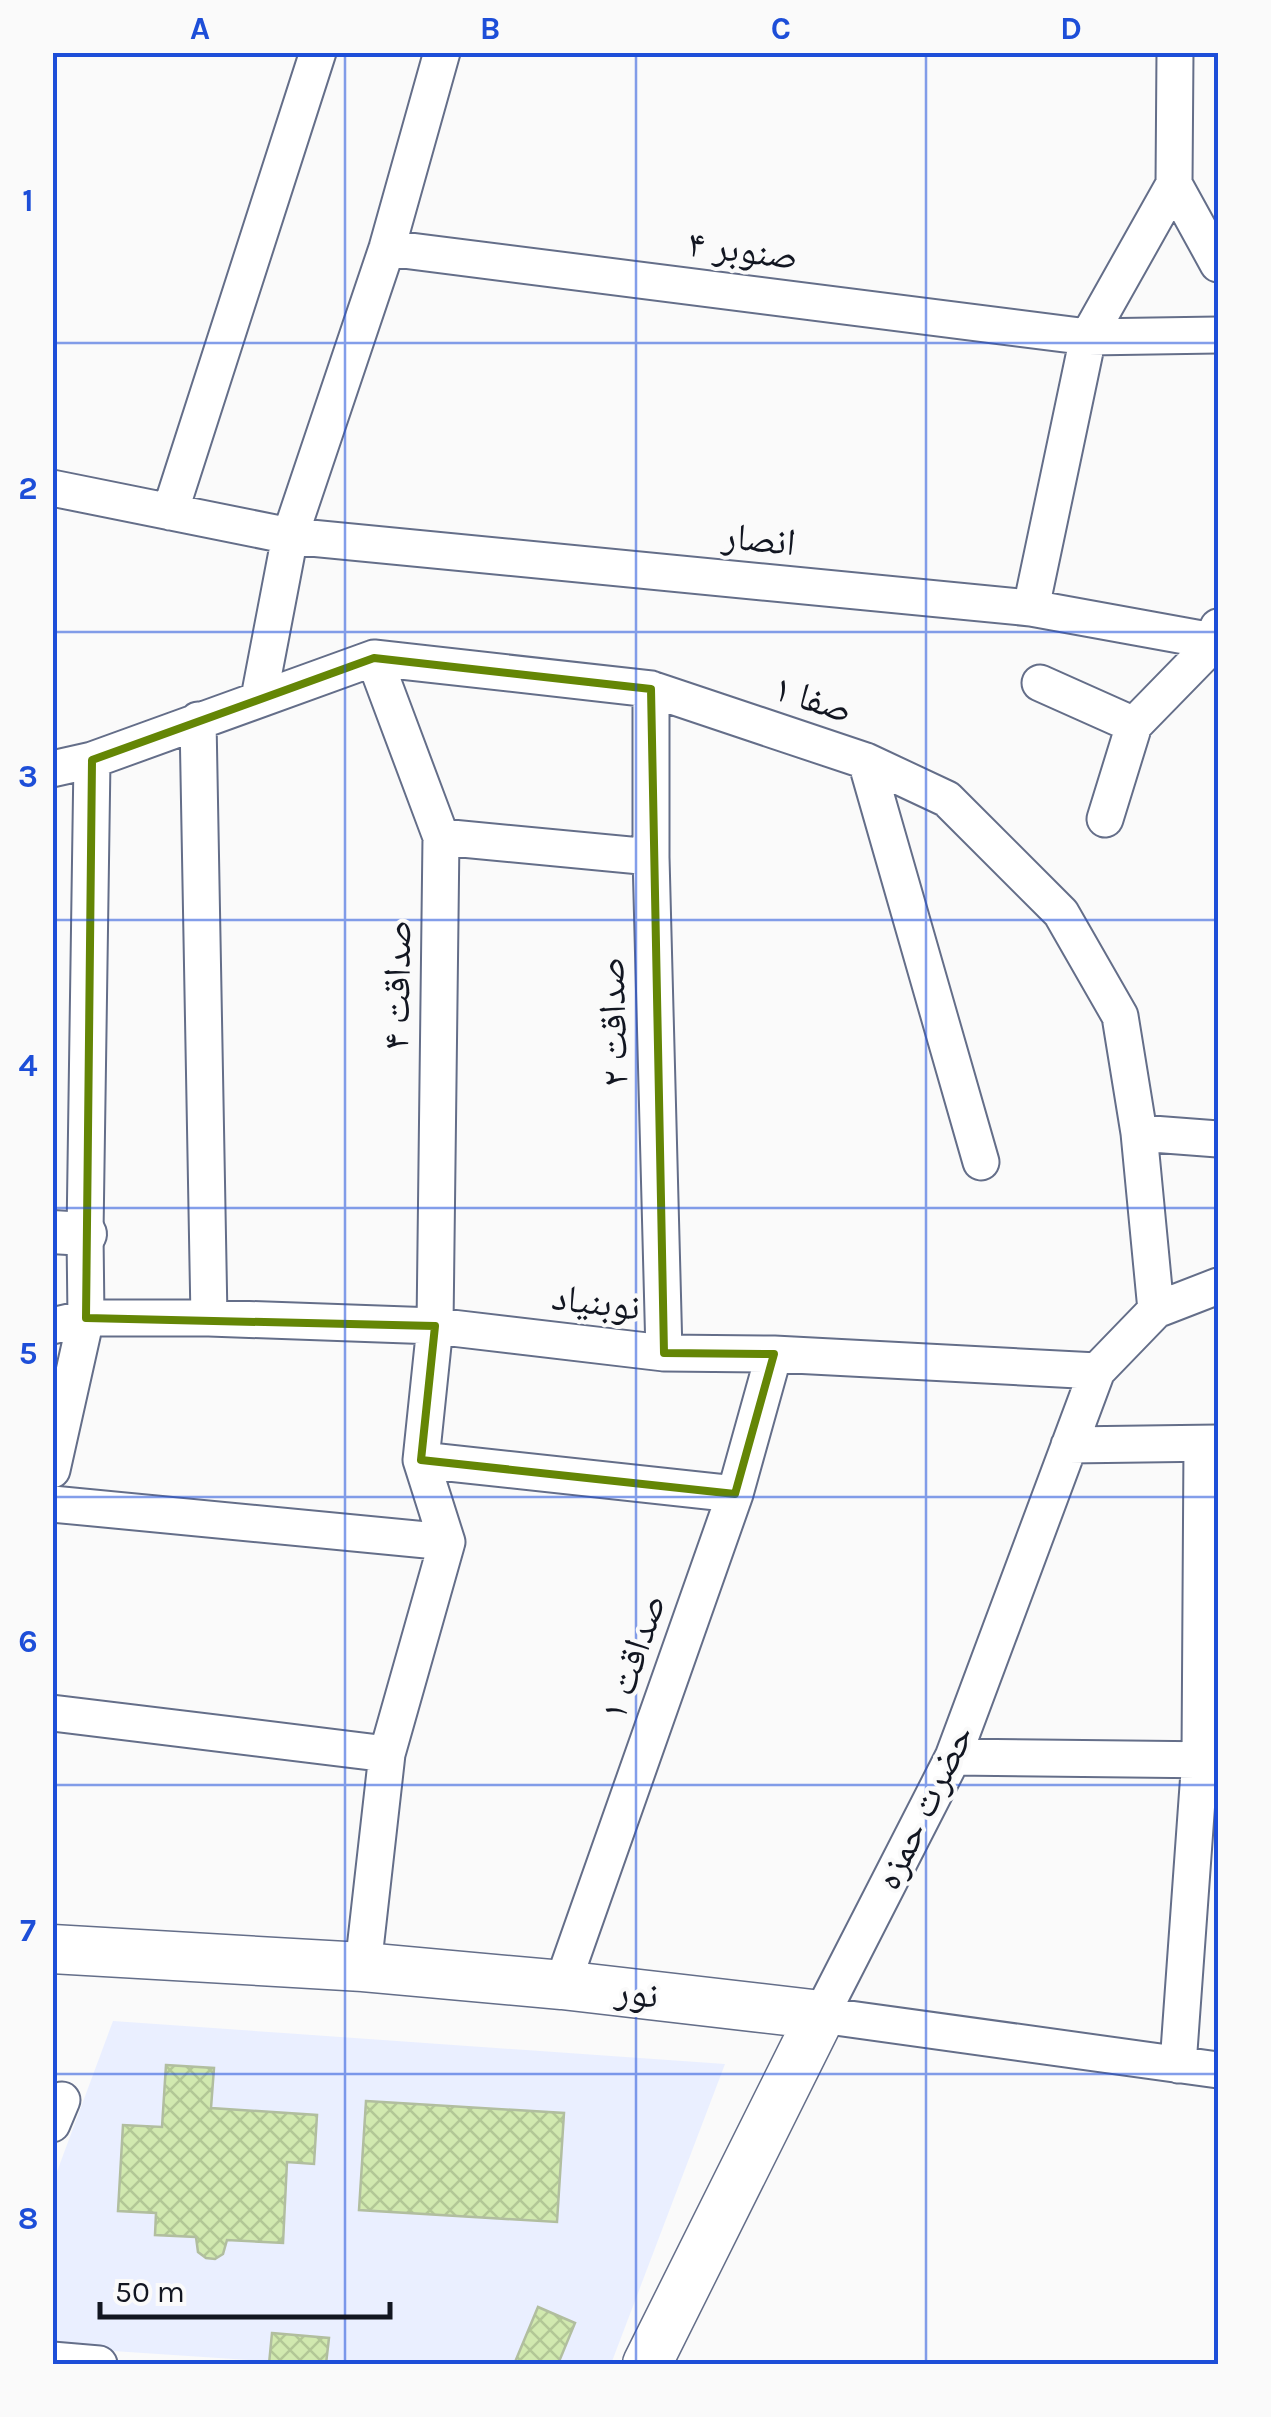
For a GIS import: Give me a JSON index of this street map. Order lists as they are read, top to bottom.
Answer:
{
  "streets": {
    "main road": ["حضرت حمزه", "نور"],
    "street": [
      "صنوبر ۴",
      "انصار",
      "صفا ۱",
      "صداقت ۴",
      "صداقت ۲",
      "نوبنیاد",
      "صداقت ۱"
    ]
  },
  "crossings": [
    ["صفا ۱", "صداقت ۴"],
    ["صفا ۱", "صداقت ۲"],
    ["صفا ۱", "حضرت حمزه"],
    ["صداقت ۴", "نوبنیاد"],
    ["صداقت ۲", "نوبنیاد"],
    ["نوبنیاد", "صداقت ۱"],
    ["نوبنیاد", "حضرت حمزه"],
    ["صداقت ۱", "نور"],
    ["حضرت حمزه", "نور"]
  ],
  "scale_bar": "50 m",
  "grid": {
    "columns": [
      "A",
      "B",
      "C",
      "D"
    ],
    "rows": [
      "1",
      "2",
      "3",
      "4",
      "5",
      "6",
      "7",
      "8"
    ]
  }
}
